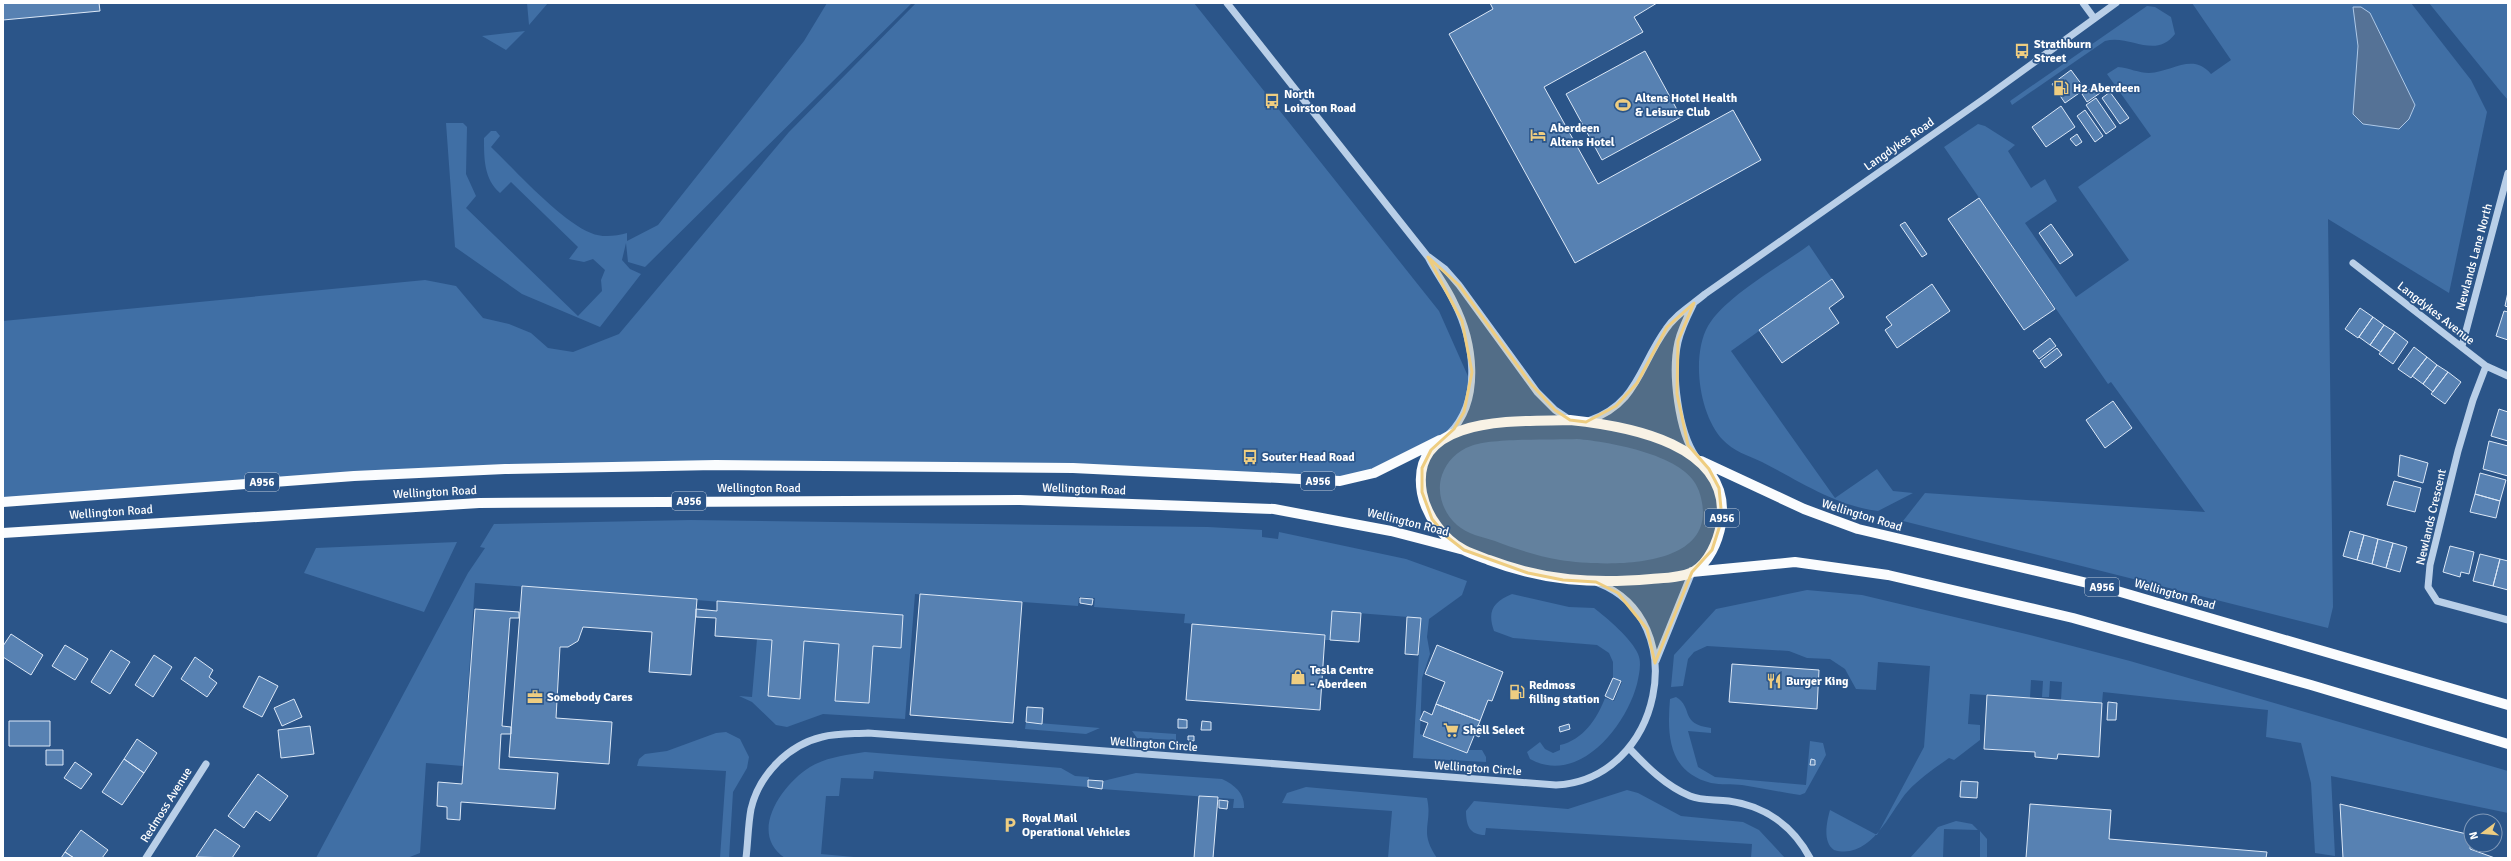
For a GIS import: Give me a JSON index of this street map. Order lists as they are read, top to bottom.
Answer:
{
  "streets": {
    "main road": ["A956", "Wellington Road"],
    "street": [
      "Langdykes Road",
      "Newlands Lane North",
      "Langdykes Avenue",
      "Newlands Crescent",
      "Wellington Circle",
      "Redmoss Avenue"
    ]
  },
  "crossings": [
    ["Langdykes Road", "A956"],
    ["Newlands Lane North", "Langdykes Avenue"],
    ["Langdykes Avenue", "Newlands Crescent"],
    ["A956", "Wellington Road"],
    ["A956", "Wellington Circle"]
  ],
  "places": {
    "bus stop": ["Strathburn Street", "North Loirston Road", "Souter Head Road"],
    "fuel station": ["H2 Aberdeen", "Redmoss filling station"],
    "sports": ["Altens Hotel Health & Leisure Club"],
    "hotel": ["Aberdeen Altens Hotel"],
    "shop": ["Tesla Centre - Aberdeen"],
    "restaurant": ["Burger King"],
    "office": ["Somebody Cares"],
    "supermarket": ["Shell Select"],
    "parking": ["Royal Mail Operational Vehicles"]
  },
  "north": "left"
}
